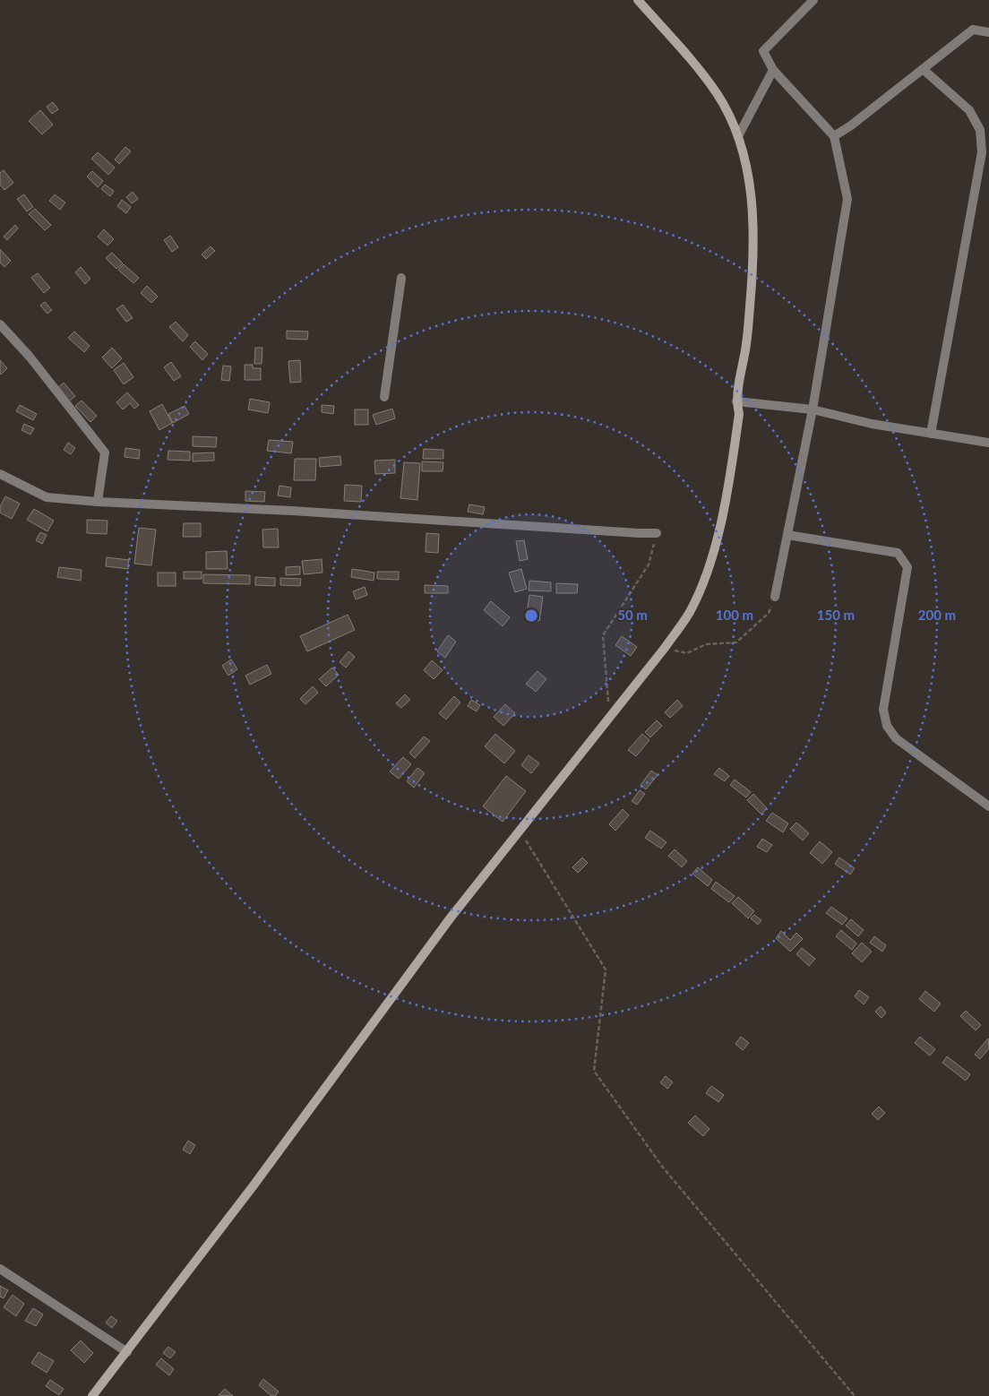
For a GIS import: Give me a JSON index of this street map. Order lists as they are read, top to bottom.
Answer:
{
  "rings": [
    "50 m",
    "100 m",
    "150 m",
    "200 m"
  ]
}
